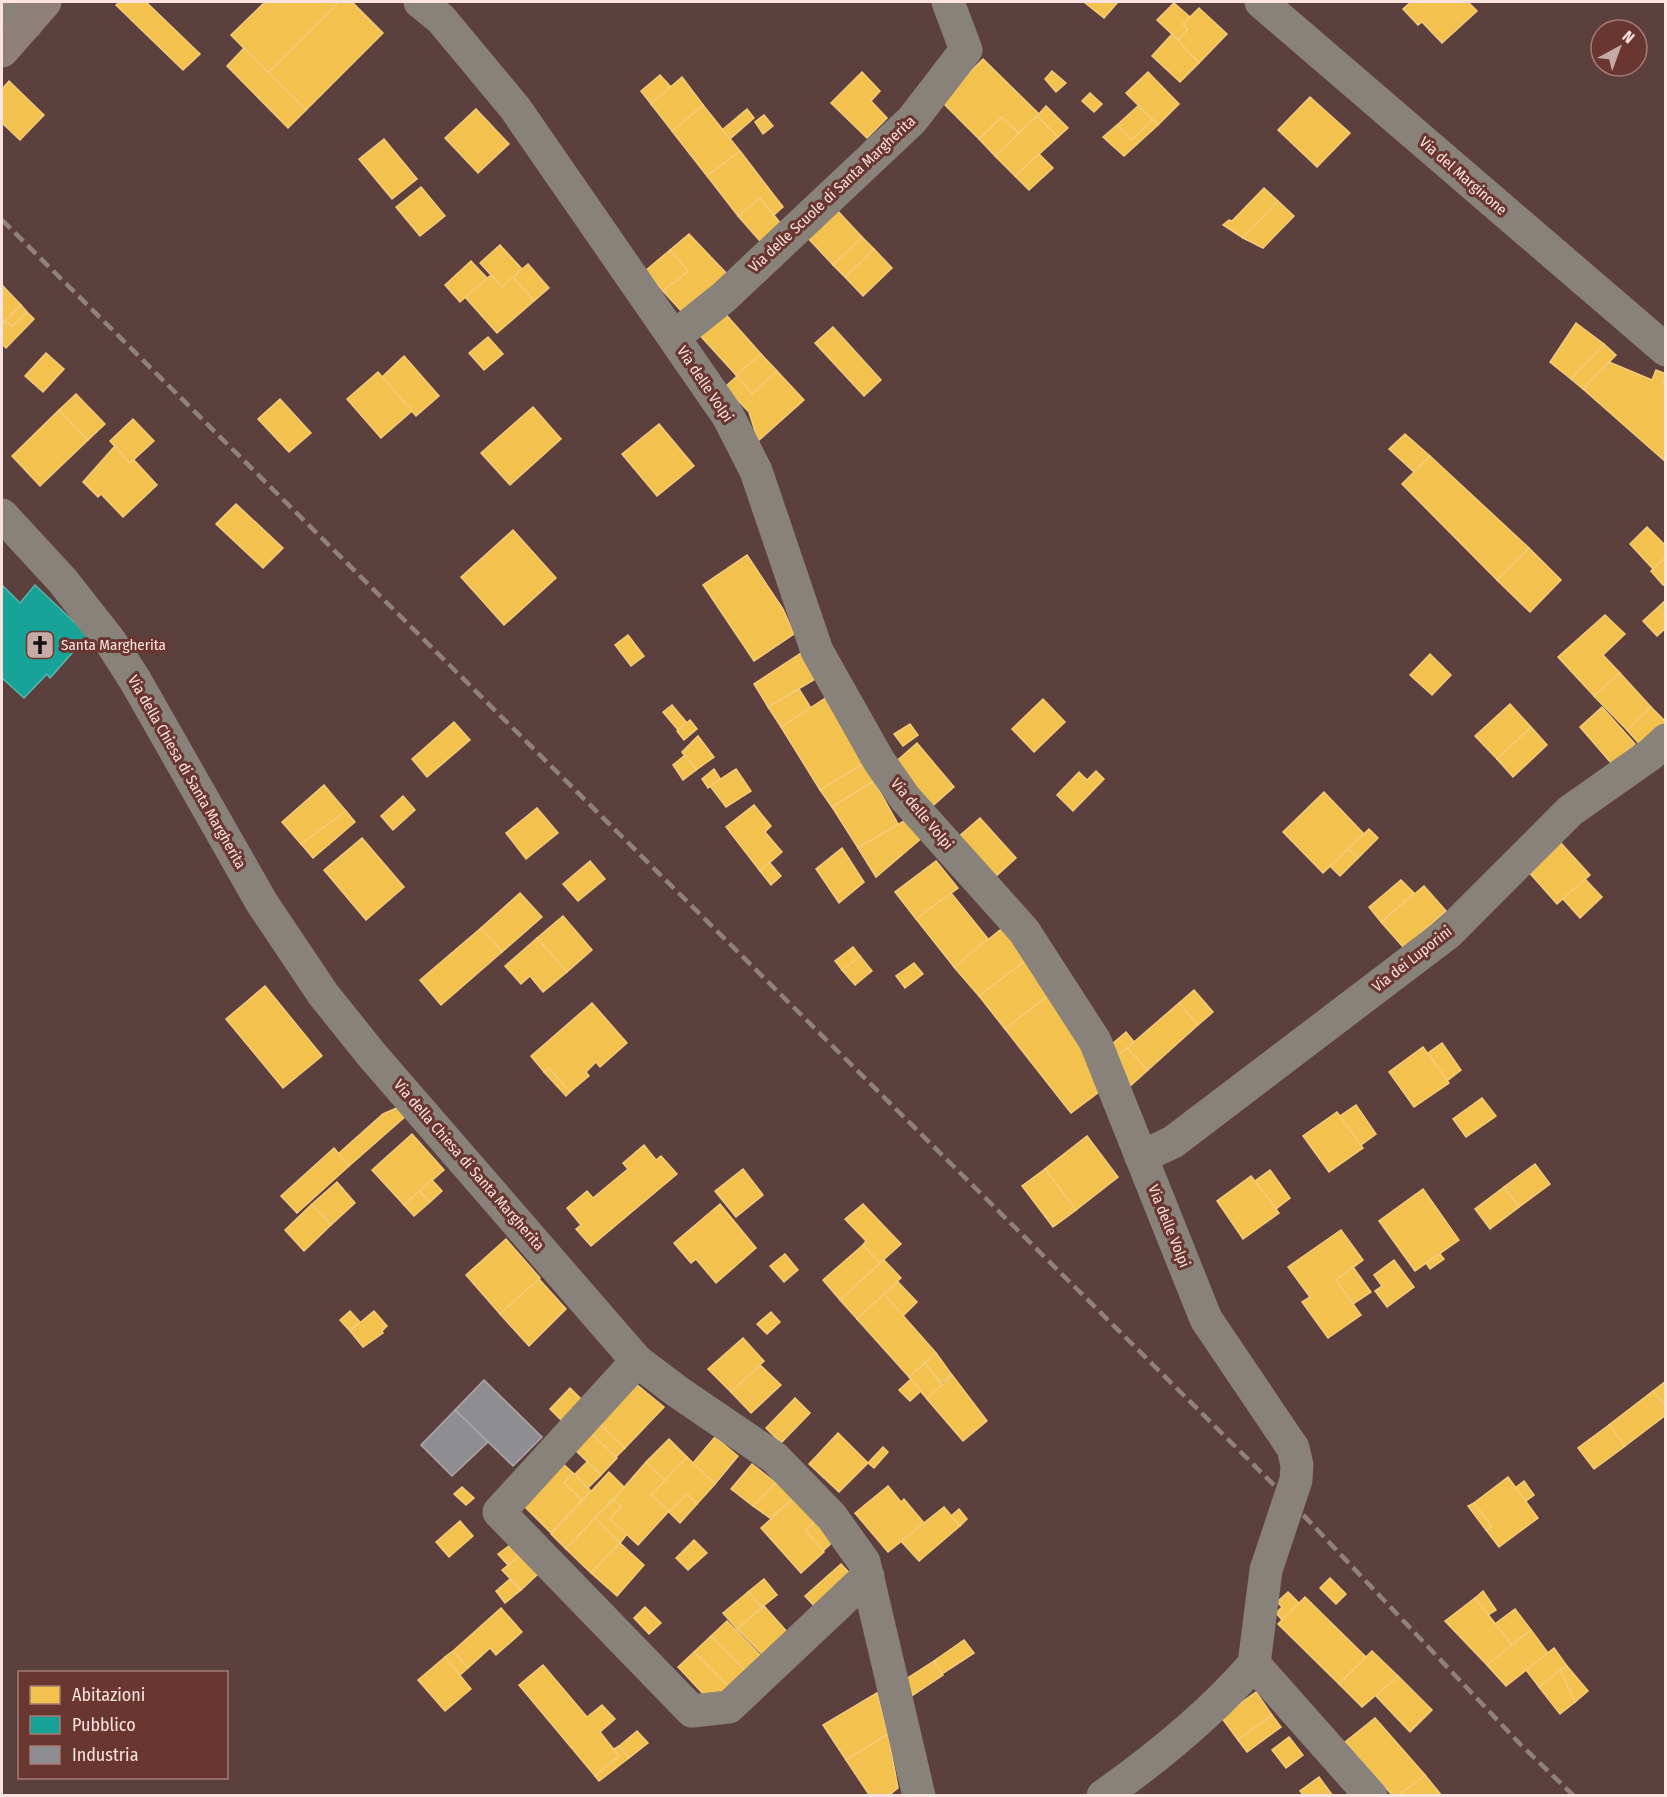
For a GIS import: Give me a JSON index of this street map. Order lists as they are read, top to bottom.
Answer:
{
  "streets": {
    "street": [
      "Via del Marginone",
      "Via delle Scuole di Santa Margherita",
      "Via delle Volpi",
      "Via della Chiesa di Santa Margherita",
      "Via dei Luporini"
    ]
  },
  "crossings": [
    ["Via delle Scuole di Santa Margherita", "Via delle Volpi"],
    ["Via delle Volpi", "Via dei Luporini"]
  ],
  "places": {
    "church": ["Santa Margherita"]
  },
  "legend": ["Abitazioni", "Pubblico", "Industria"],
  "north": "top right"
}
